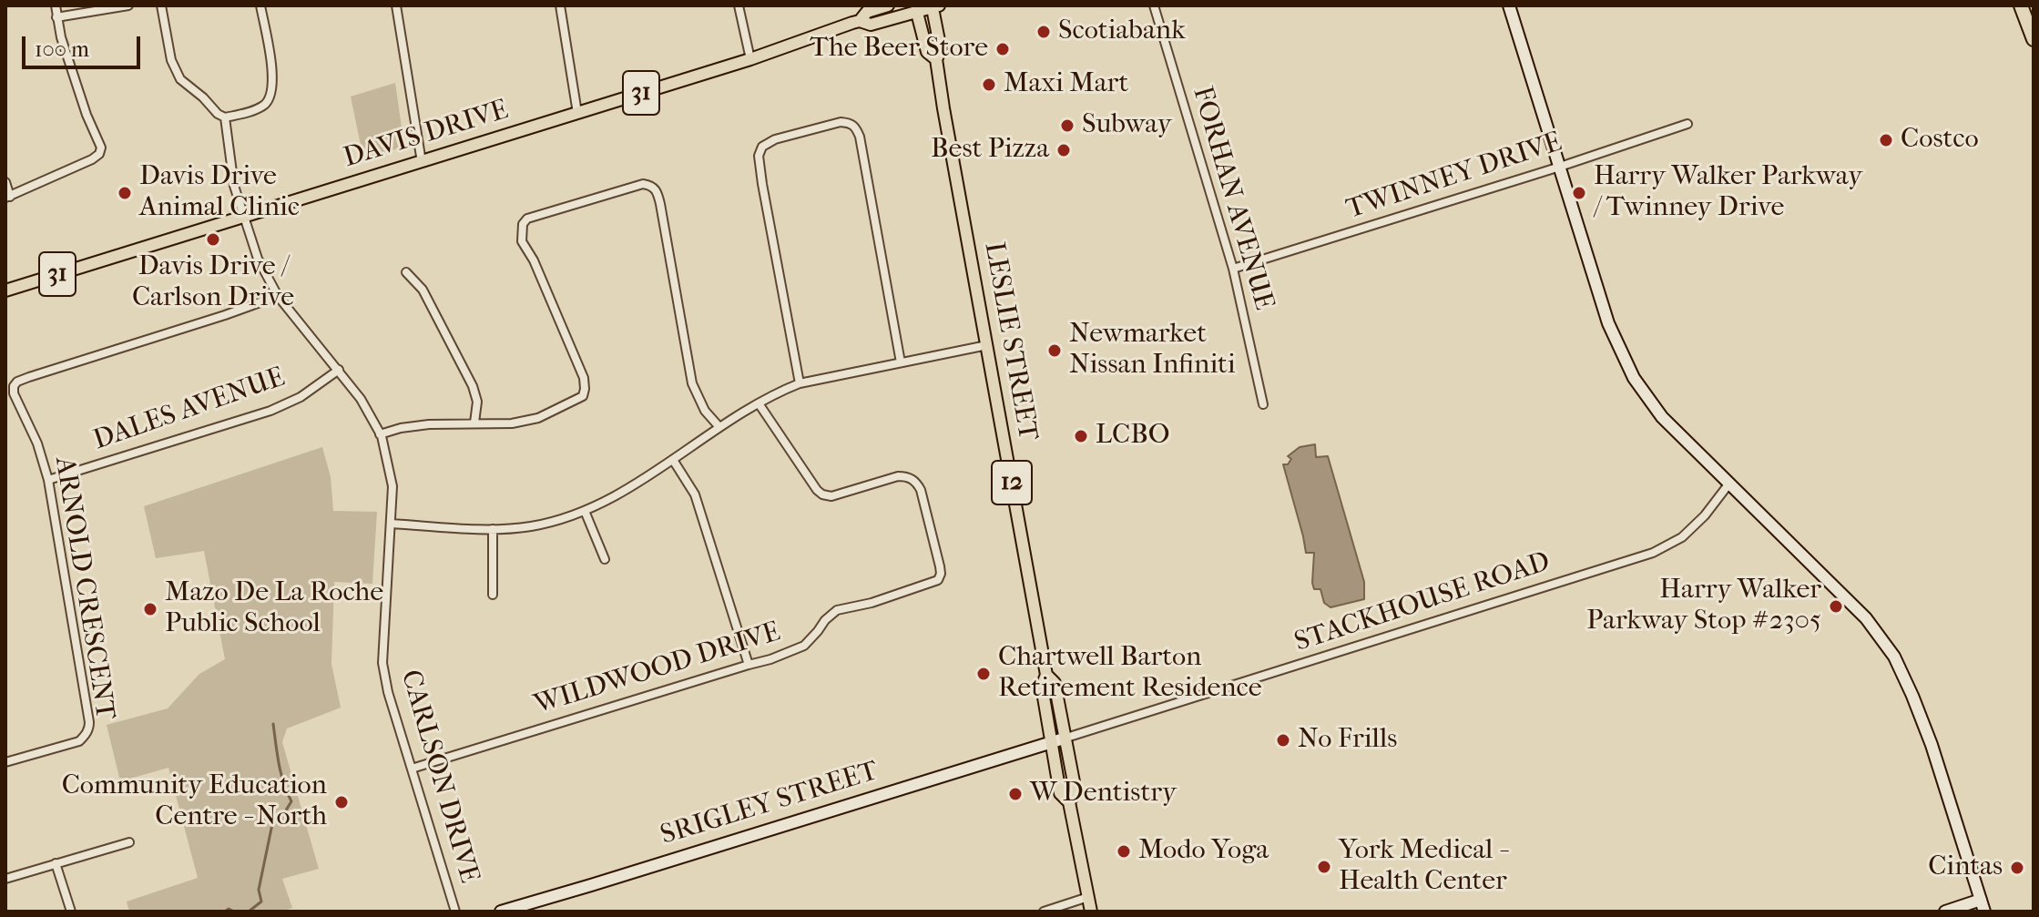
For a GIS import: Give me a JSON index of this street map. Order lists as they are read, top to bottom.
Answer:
{
  "streets": {
    "main road": [
      "31",
      "DAVIS DRIVE",
      "LESLIE STREET",
      "12"
    ],
    "street": [
      "TWINNEY DRIVE",
      "FORHAN AVENUE",
      "DALES AVENUE",
      "ARNOLD CRESCENT",
      "STACKHOUSE ROAD",
      "WILDWOOD DRIVE",
      "CARLSON DRIVE",
      "SRIGLEY STREET"
    ]
  },
  "crossings": [
    ["DAVIS DRIVE", "LESLIE STREET"],
    ["DAVIS DRIVE", "CARLSON DRIVE"],
    ["TWINNEY DRIVE", "FORHAN AVENUE"],
    ["LESLIE STREET", "STACKHOUSE ROAD"],
    ["LESLIE STREET", "SRIGLEY STREET"],
    ["DALES AVENUE", "ARNOLD CRESCENT"],
    ["DALES AVENUE", "CARLSON DRIVE"],
    ["ARNOLD CRESCENT", "CARLSON DRIVE"],
    ["STACKHOUSE ROAD", "SRIGLEY STREET"],
    ["WILDWOOD DRIVE", "CARLSON DRIVE"]
  ],
  "places": [
    "Scotiabank",
    "The Beer Store",
    "Maxi Mart",
    "Subway",
    "Costco",
    "Best Pizza",
    "Davis Drive Animal Clinic",
    "Harry Walker Parkway / Twinney Drive",
    "Davis Drive / Carlson Drive",
    "Newmarket Nissan Infiniti",
    "LCBO",
    "Harry Walker Parkway Stop #2305",
    "Mazo De La Roche Public School",
    "Chartwell Barton Retirement Residence",
    "No Frills",
    "W Dentistry",
    "Community Education Centre - North",
    "Modo Yoga",
    "York Medical - Health Center",
    "Cintas"
  ],
  "scale_bar": "100 m"
}
